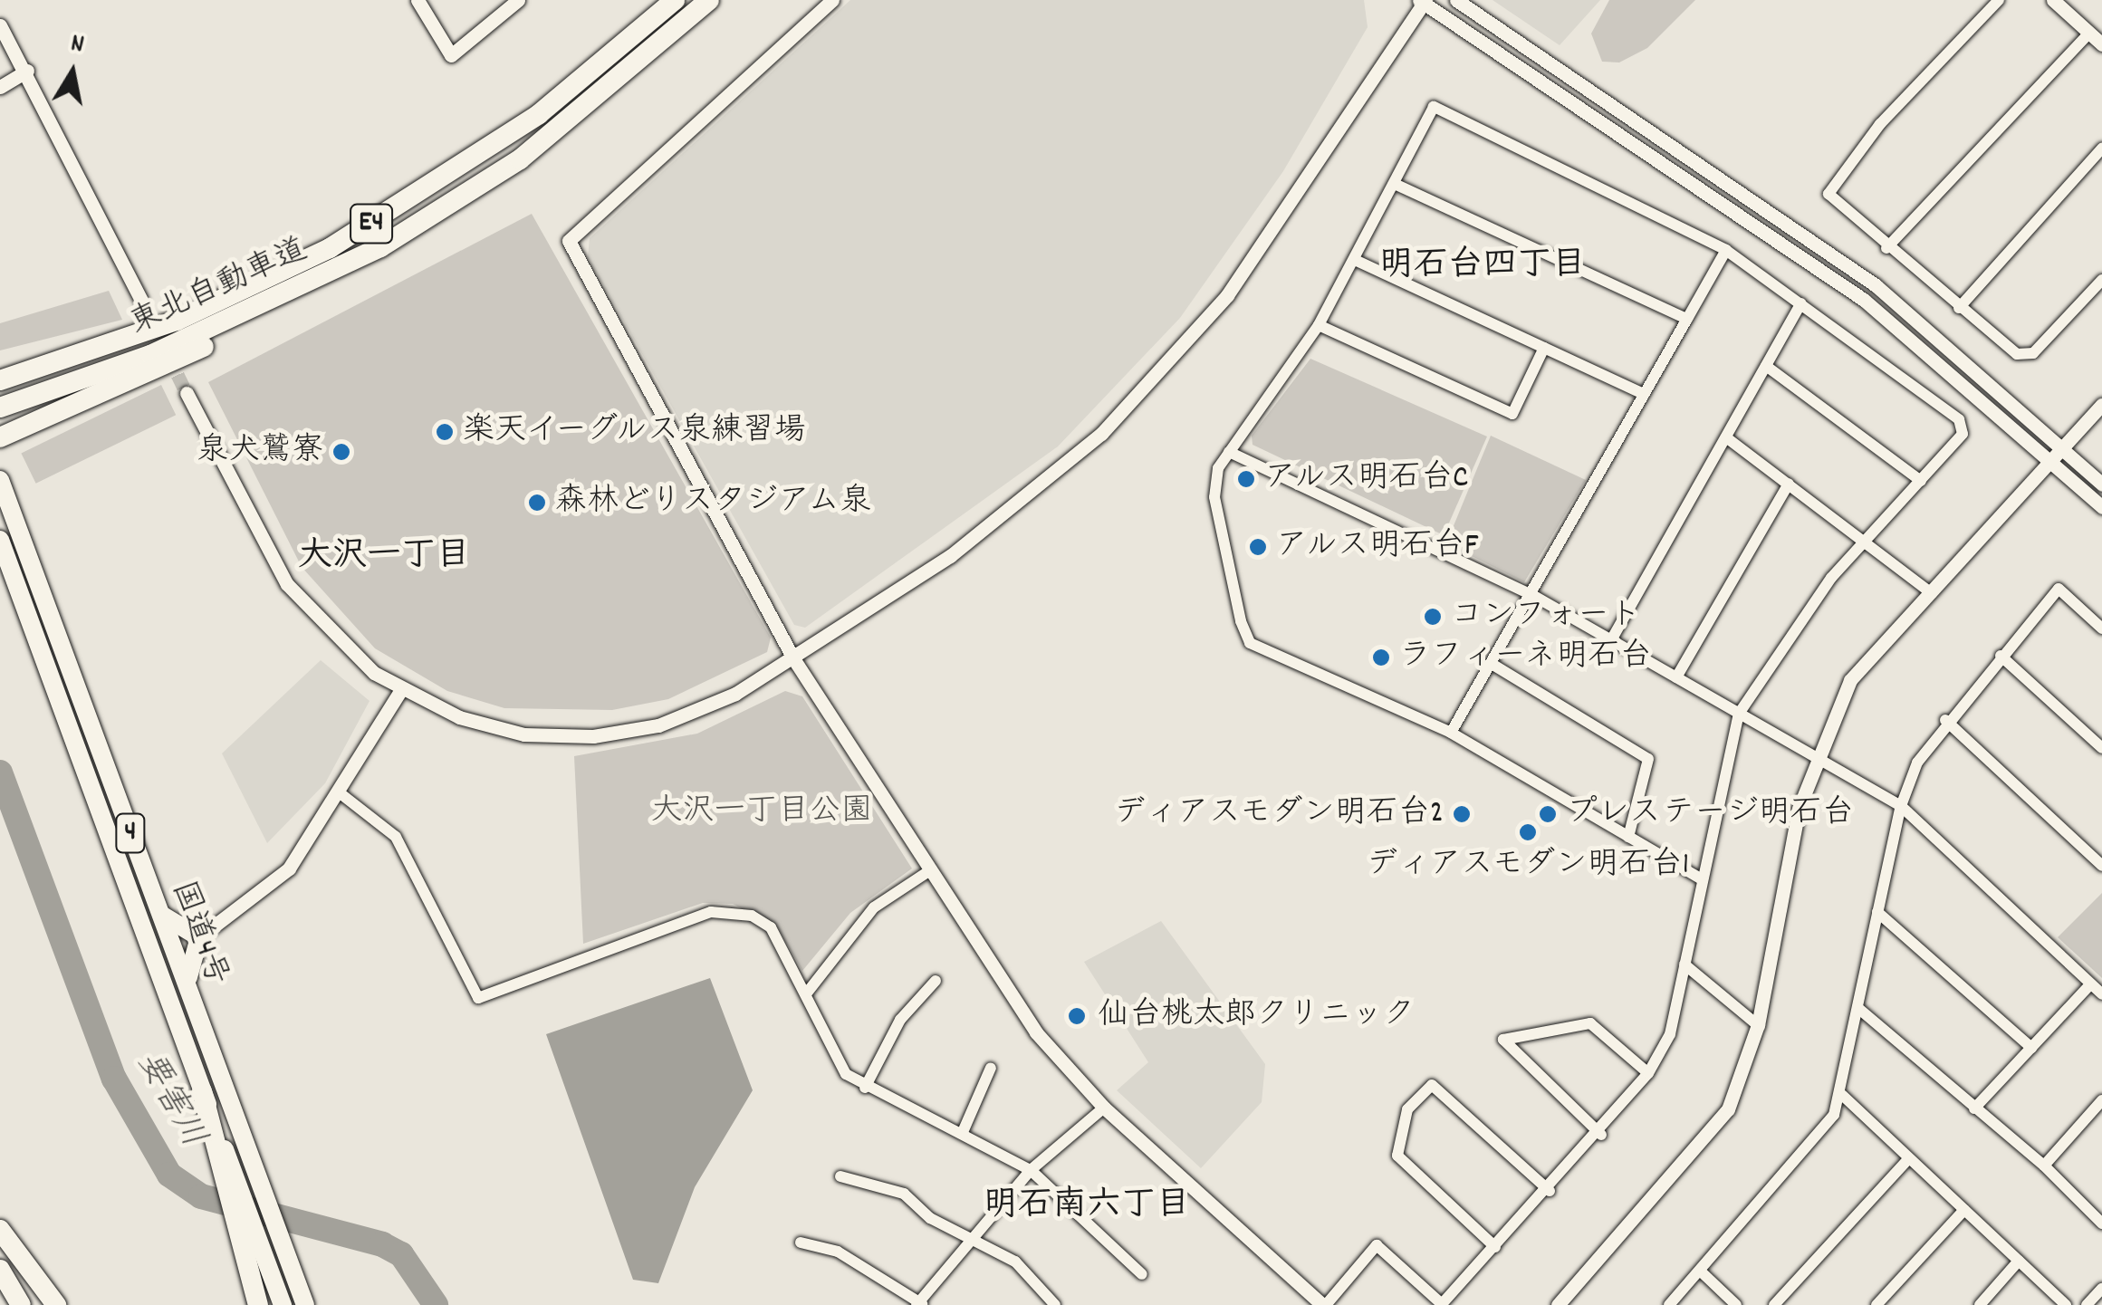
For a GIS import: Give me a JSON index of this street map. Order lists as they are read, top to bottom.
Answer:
{
  "streets": {
    "highway": [
      "E4",
      "東北自動車道",
      "4",
      "国道4号"
    ]
  },
  "districts": ["明石台四丁目", "大沢一丁目", "明石南六丁目"],
  "water": ["要害川"],
  "parks": ["大沢一丁目公園"],
  "places": [
    "楽天イーグルス泉練習場",
    "泉犬鷲寮",
    "アルス明石台C",
    "森林どりスタジアム泉",
    "アルス明石台F",
    "コンフォート",
    "ラフィーネ明石台",
    "ディアスモダン明石台2",
    "プレステージ明石台",
    "ディアスモダン明石台1",
    "仙台桃太郎クリニック"
  ],
  "north": "top"
}
